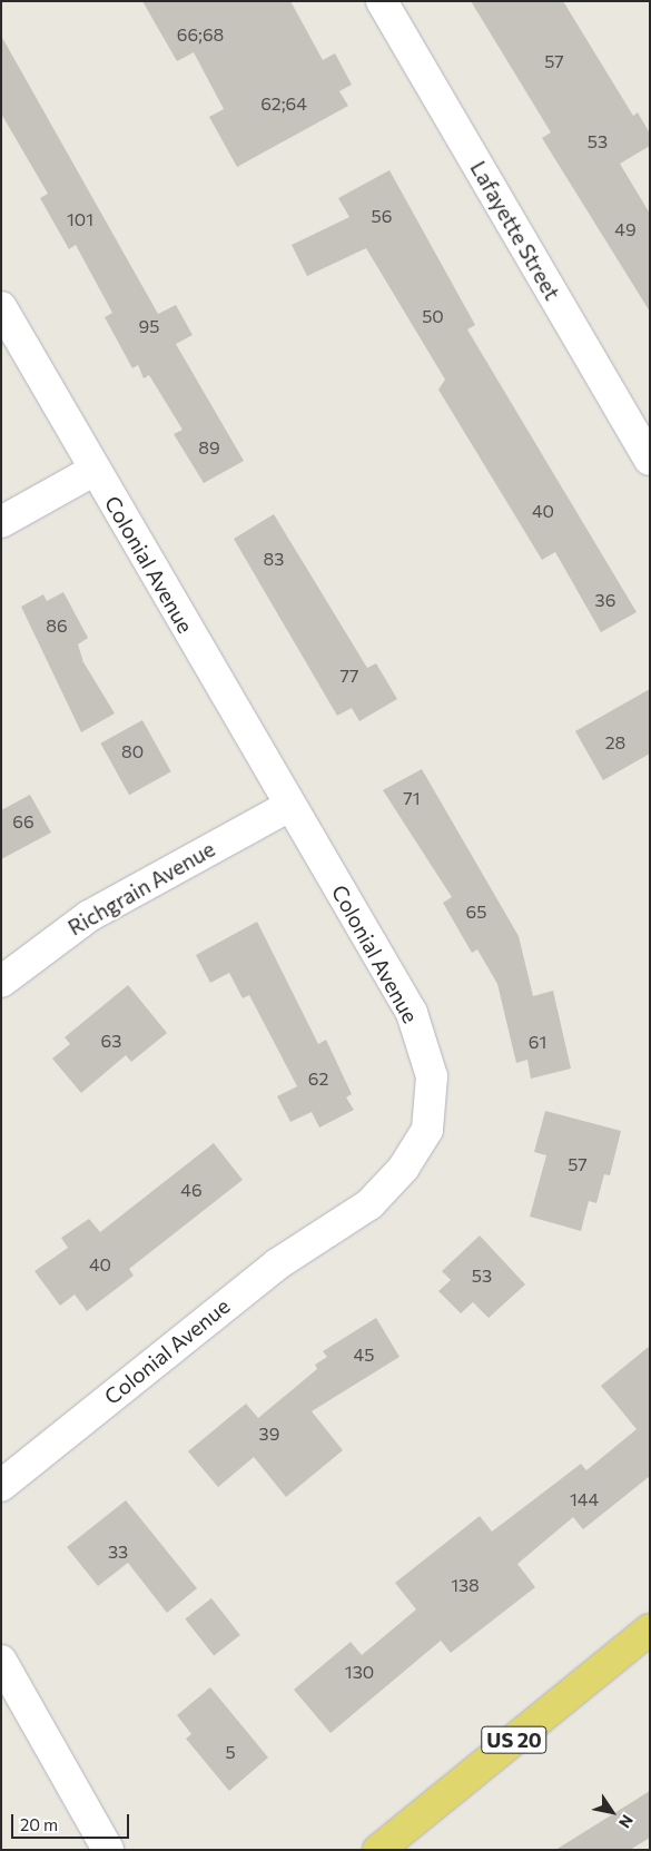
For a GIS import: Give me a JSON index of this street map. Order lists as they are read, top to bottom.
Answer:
{
  "streets": {
    "main road": ["US 20"],
    "street": ["Lafayette Street", "Colonial Avenue", "Richgrain Avenue"]
  },
  "crossings": [
    ["Colonial Avenue", "Richgrain Avenue"]
  ],
  "house_numbers": [
    "66;68",
    "57",
    "62;64",
    "53",
    "56",
    "101",
    "49",
    "50",
    "95",
    "89",
    "40",
    "83",
    "36",
    "86",
    "77",
    "28",
    "80",
    "71",
    "66",
    "65",
    "63",
    "61",
    "62",
    "57",
    "46",
    "40",
    "53",
    "45",
    "39",
    "144",
    "33",
    "138",
    "130",
    "5"
  ],
  "scale_bar": "20 m",
  "north": "bottom right"
}
